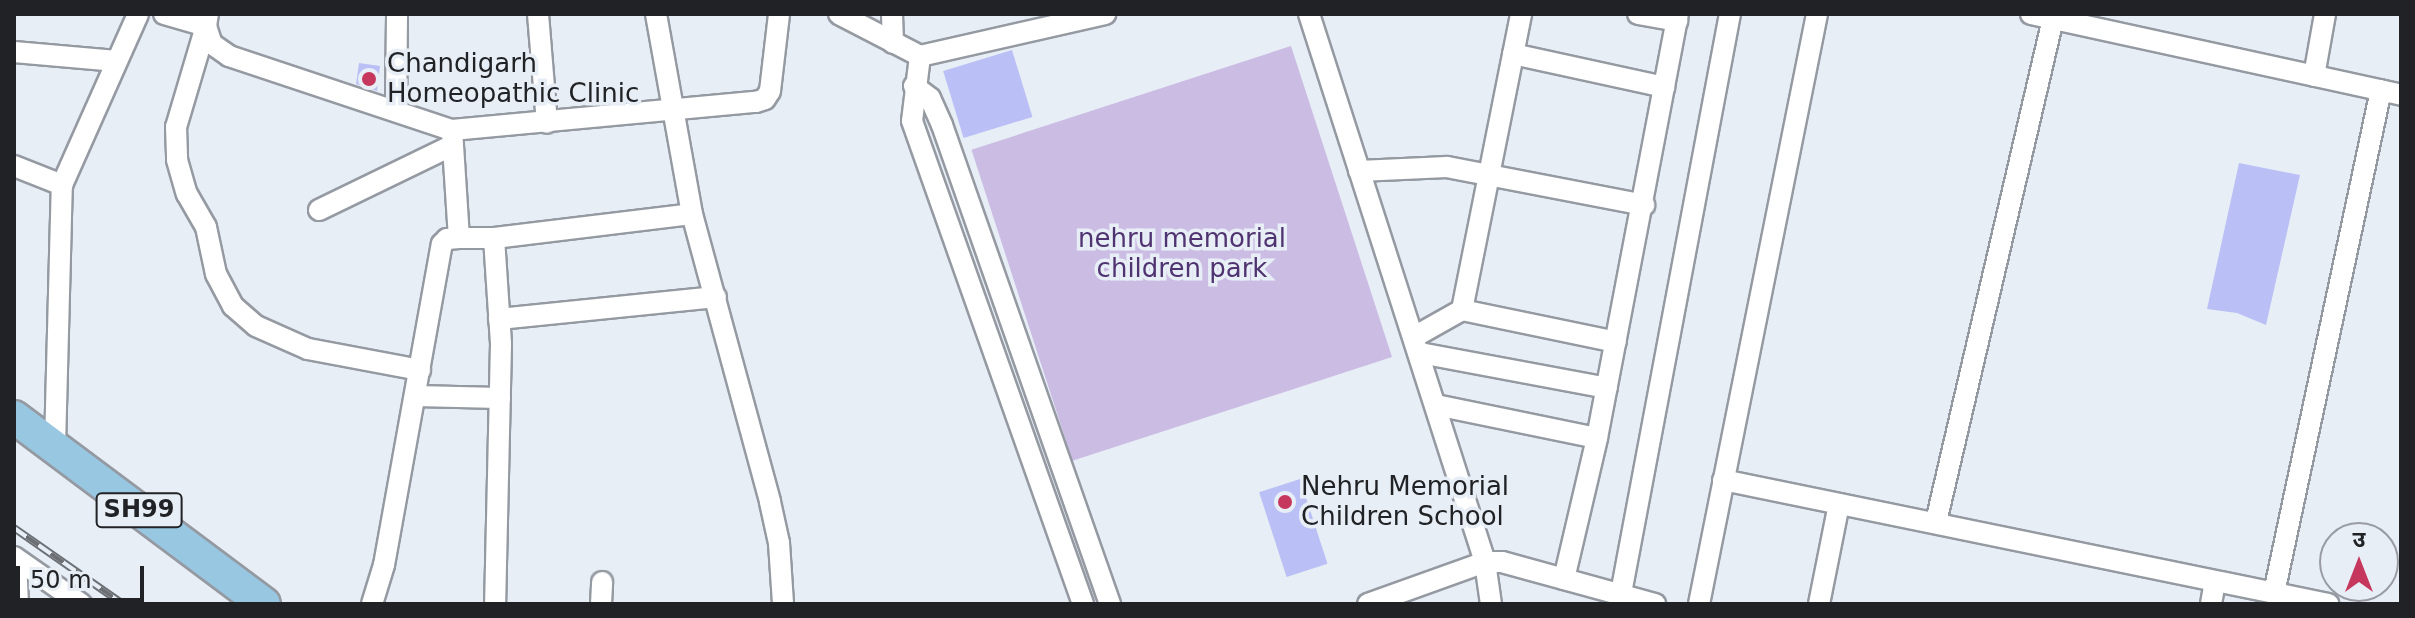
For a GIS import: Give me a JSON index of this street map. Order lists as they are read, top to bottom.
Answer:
{
  "streets": {
    "main road": ["SH99"]
  },
  "parks": ["nehru memorial children park"],
  "places": ["Chandigarh Homeopathic Clinic", "Nehru Memorial Children School"],
  "scale_bar": "50 m",
  "north": "top"
}
